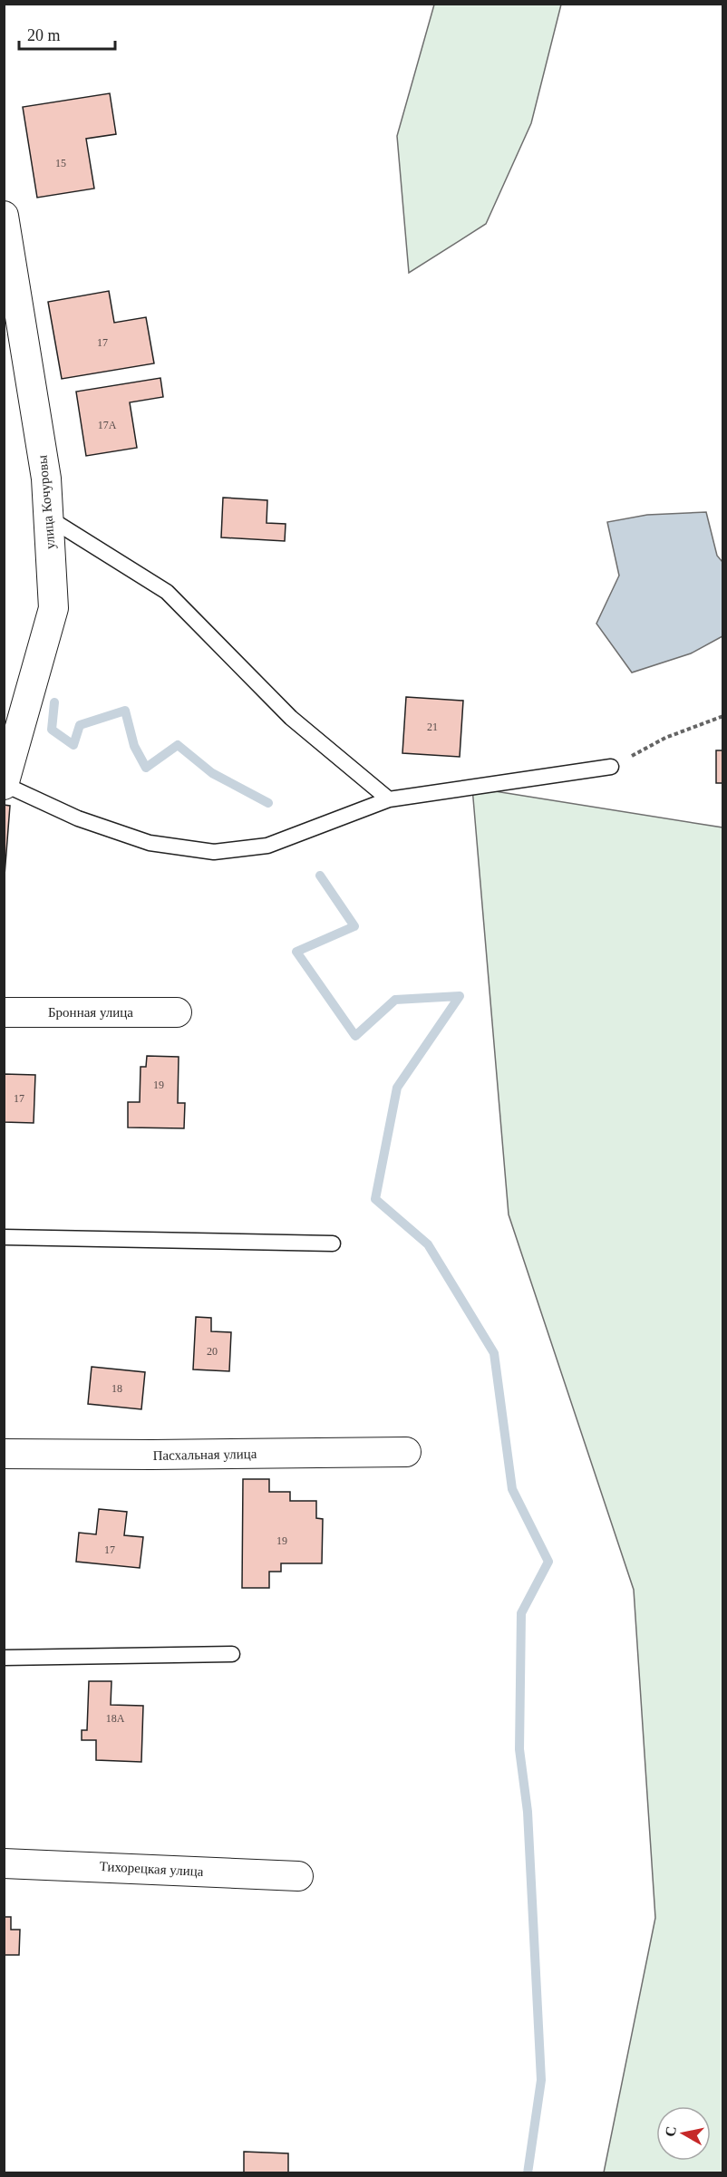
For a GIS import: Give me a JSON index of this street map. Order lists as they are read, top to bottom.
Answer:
{
  "streets": {
    "street": [
      "улица Кочуровы",
      "Бронная улица",
      "Пасхальная улица",
      "Тихорецкая улица"
    ]
  },
  "house_numbers": [
    "15",
    "17",
    "17А",
    "21",
    "19",
    "17",
    "20",
    "18",
    "19",
    "17",
    "18А"
  ],
  "scale_bar": "20 m",
  "north": "left"
}
